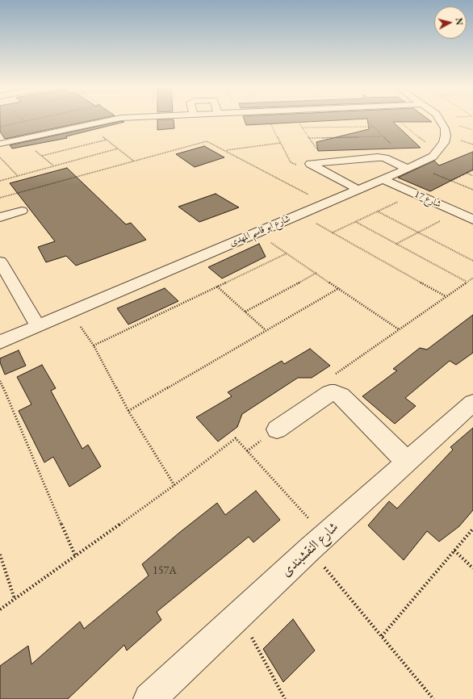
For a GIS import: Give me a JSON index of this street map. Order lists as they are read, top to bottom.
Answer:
{
  "streets": {
    "street": ["شارع 17", "شارع ابو قاسم المهدى", "شارع النقشبندى"]
  },
  "crossings": [
    ["شارع 17", "شارع ابو قاسم المهدى"]
  ],
  "house_numbers": ["157A"],
  "north": "right"
}
